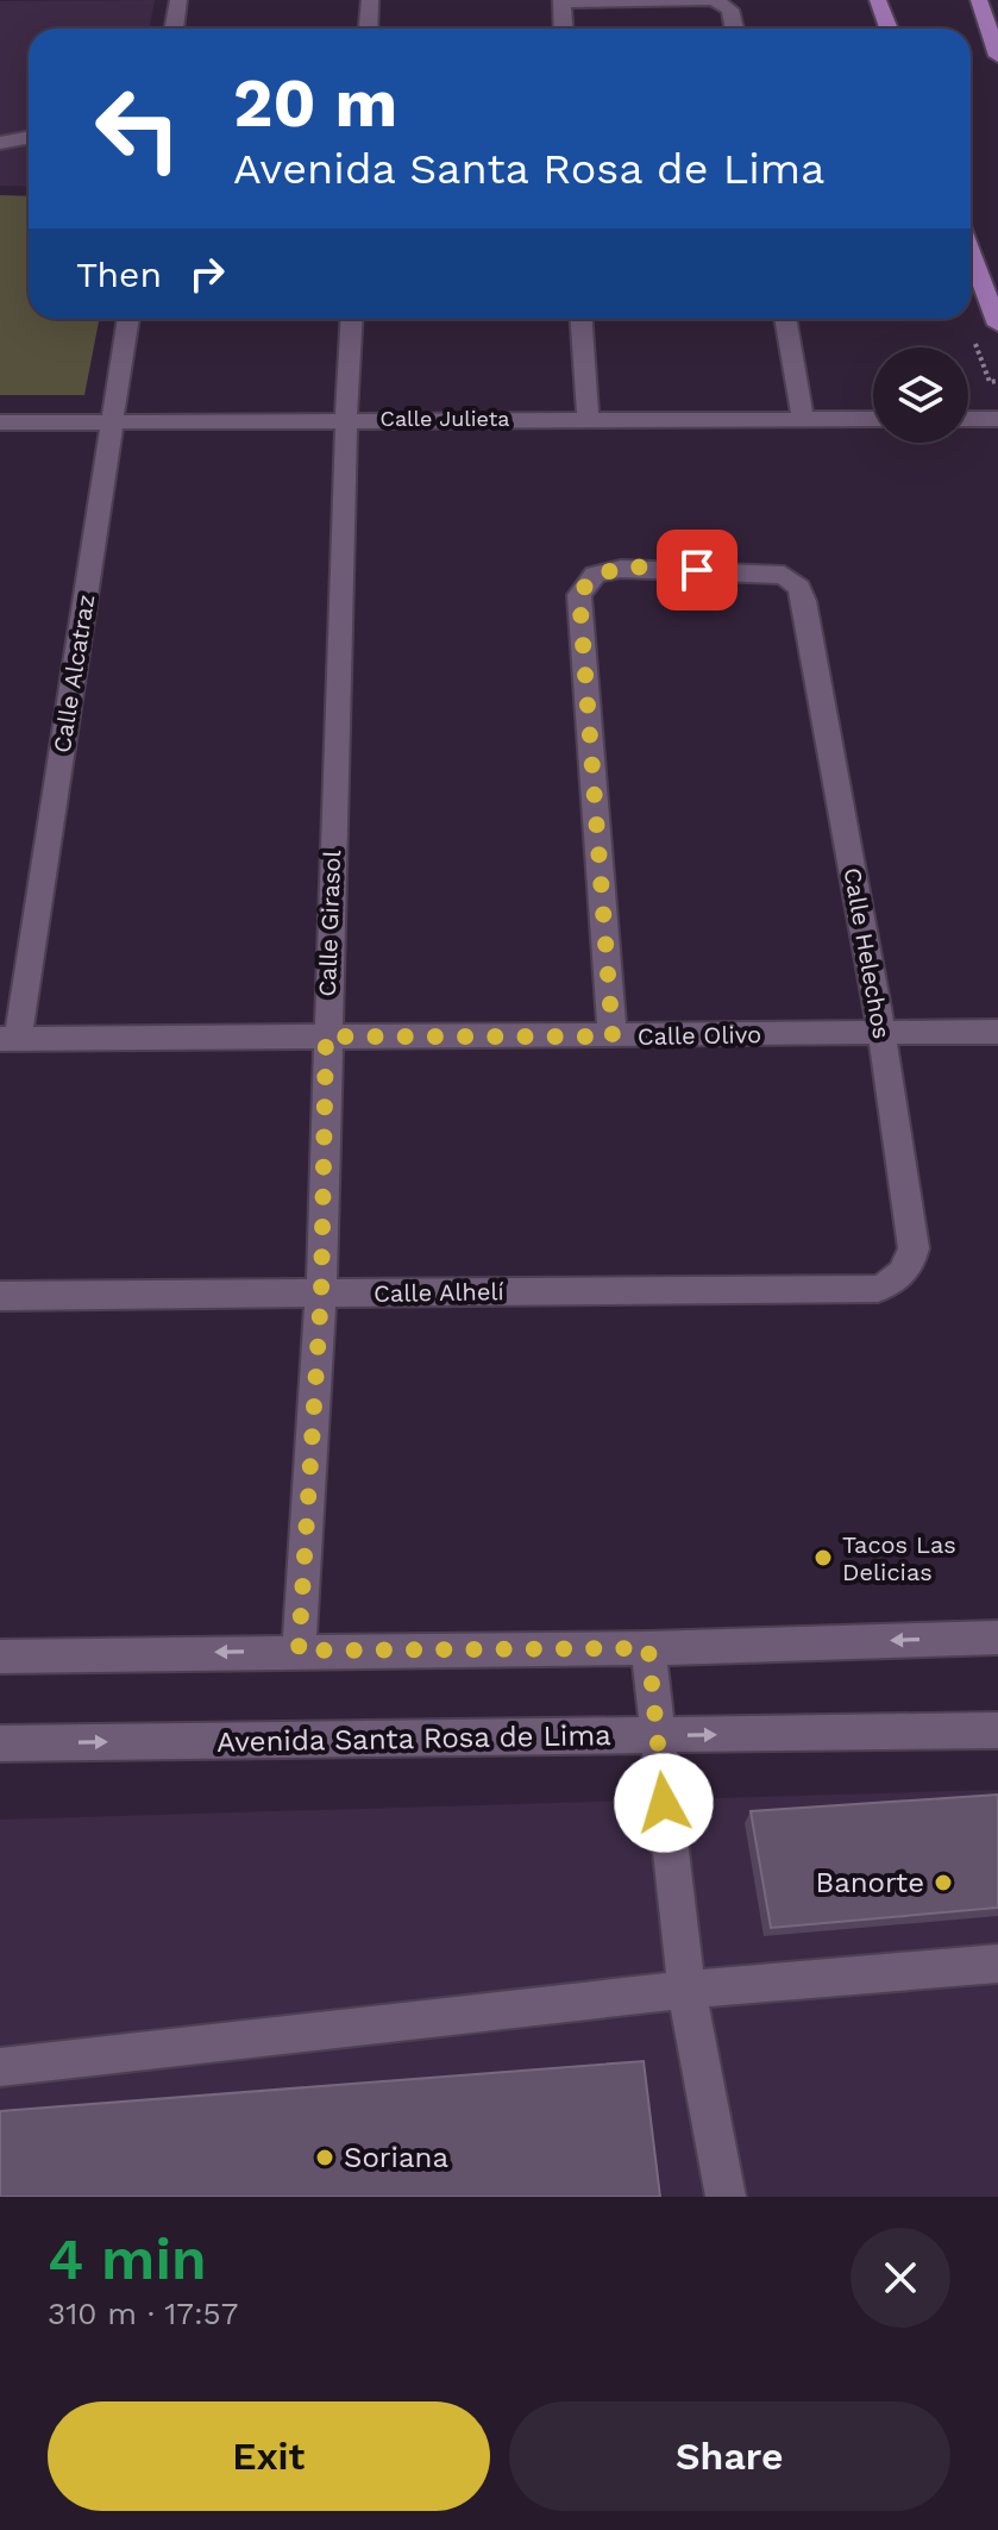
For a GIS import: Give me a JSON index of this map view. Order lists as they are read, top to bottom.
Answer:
{
  "streets": {
    "street": [
      "Calle Julieta",
      "Calle Alcatraz",
      "Calle Girasol",
      "Calle Helechos",
      "Calle Olivo",
      "Calle Alhelí",
      "Avenida Santa Rosa de Lima"
    ]
  },
  "crossings": [
    ["Calle Julieta", "Calle Alcatraz"],
    ["Calle Julieta", "Calle Girasol"],
    ["Calle Alcatraz", "Calle Olivo"],
    ["Calle Girasol", "Calle Olivo"],
    ["Calle Girasol", "Calle Alhelí"],
    ["Calle Helechos", "Calle Olivo"],
    ["Calle Helechos", "Calle Alhelí"]
  ],
  "places": ["Tacos Las Delicias", "Banorte", "Soriana"],
  "page": {
    "turn": ["20 m", "Avenida Santa Rosa de Lima"],
    "then": "Then",
    "heading": ["4 min", "310 m · 17:57"],
    "buttons": ["Exit", "Share"]
  }
}
